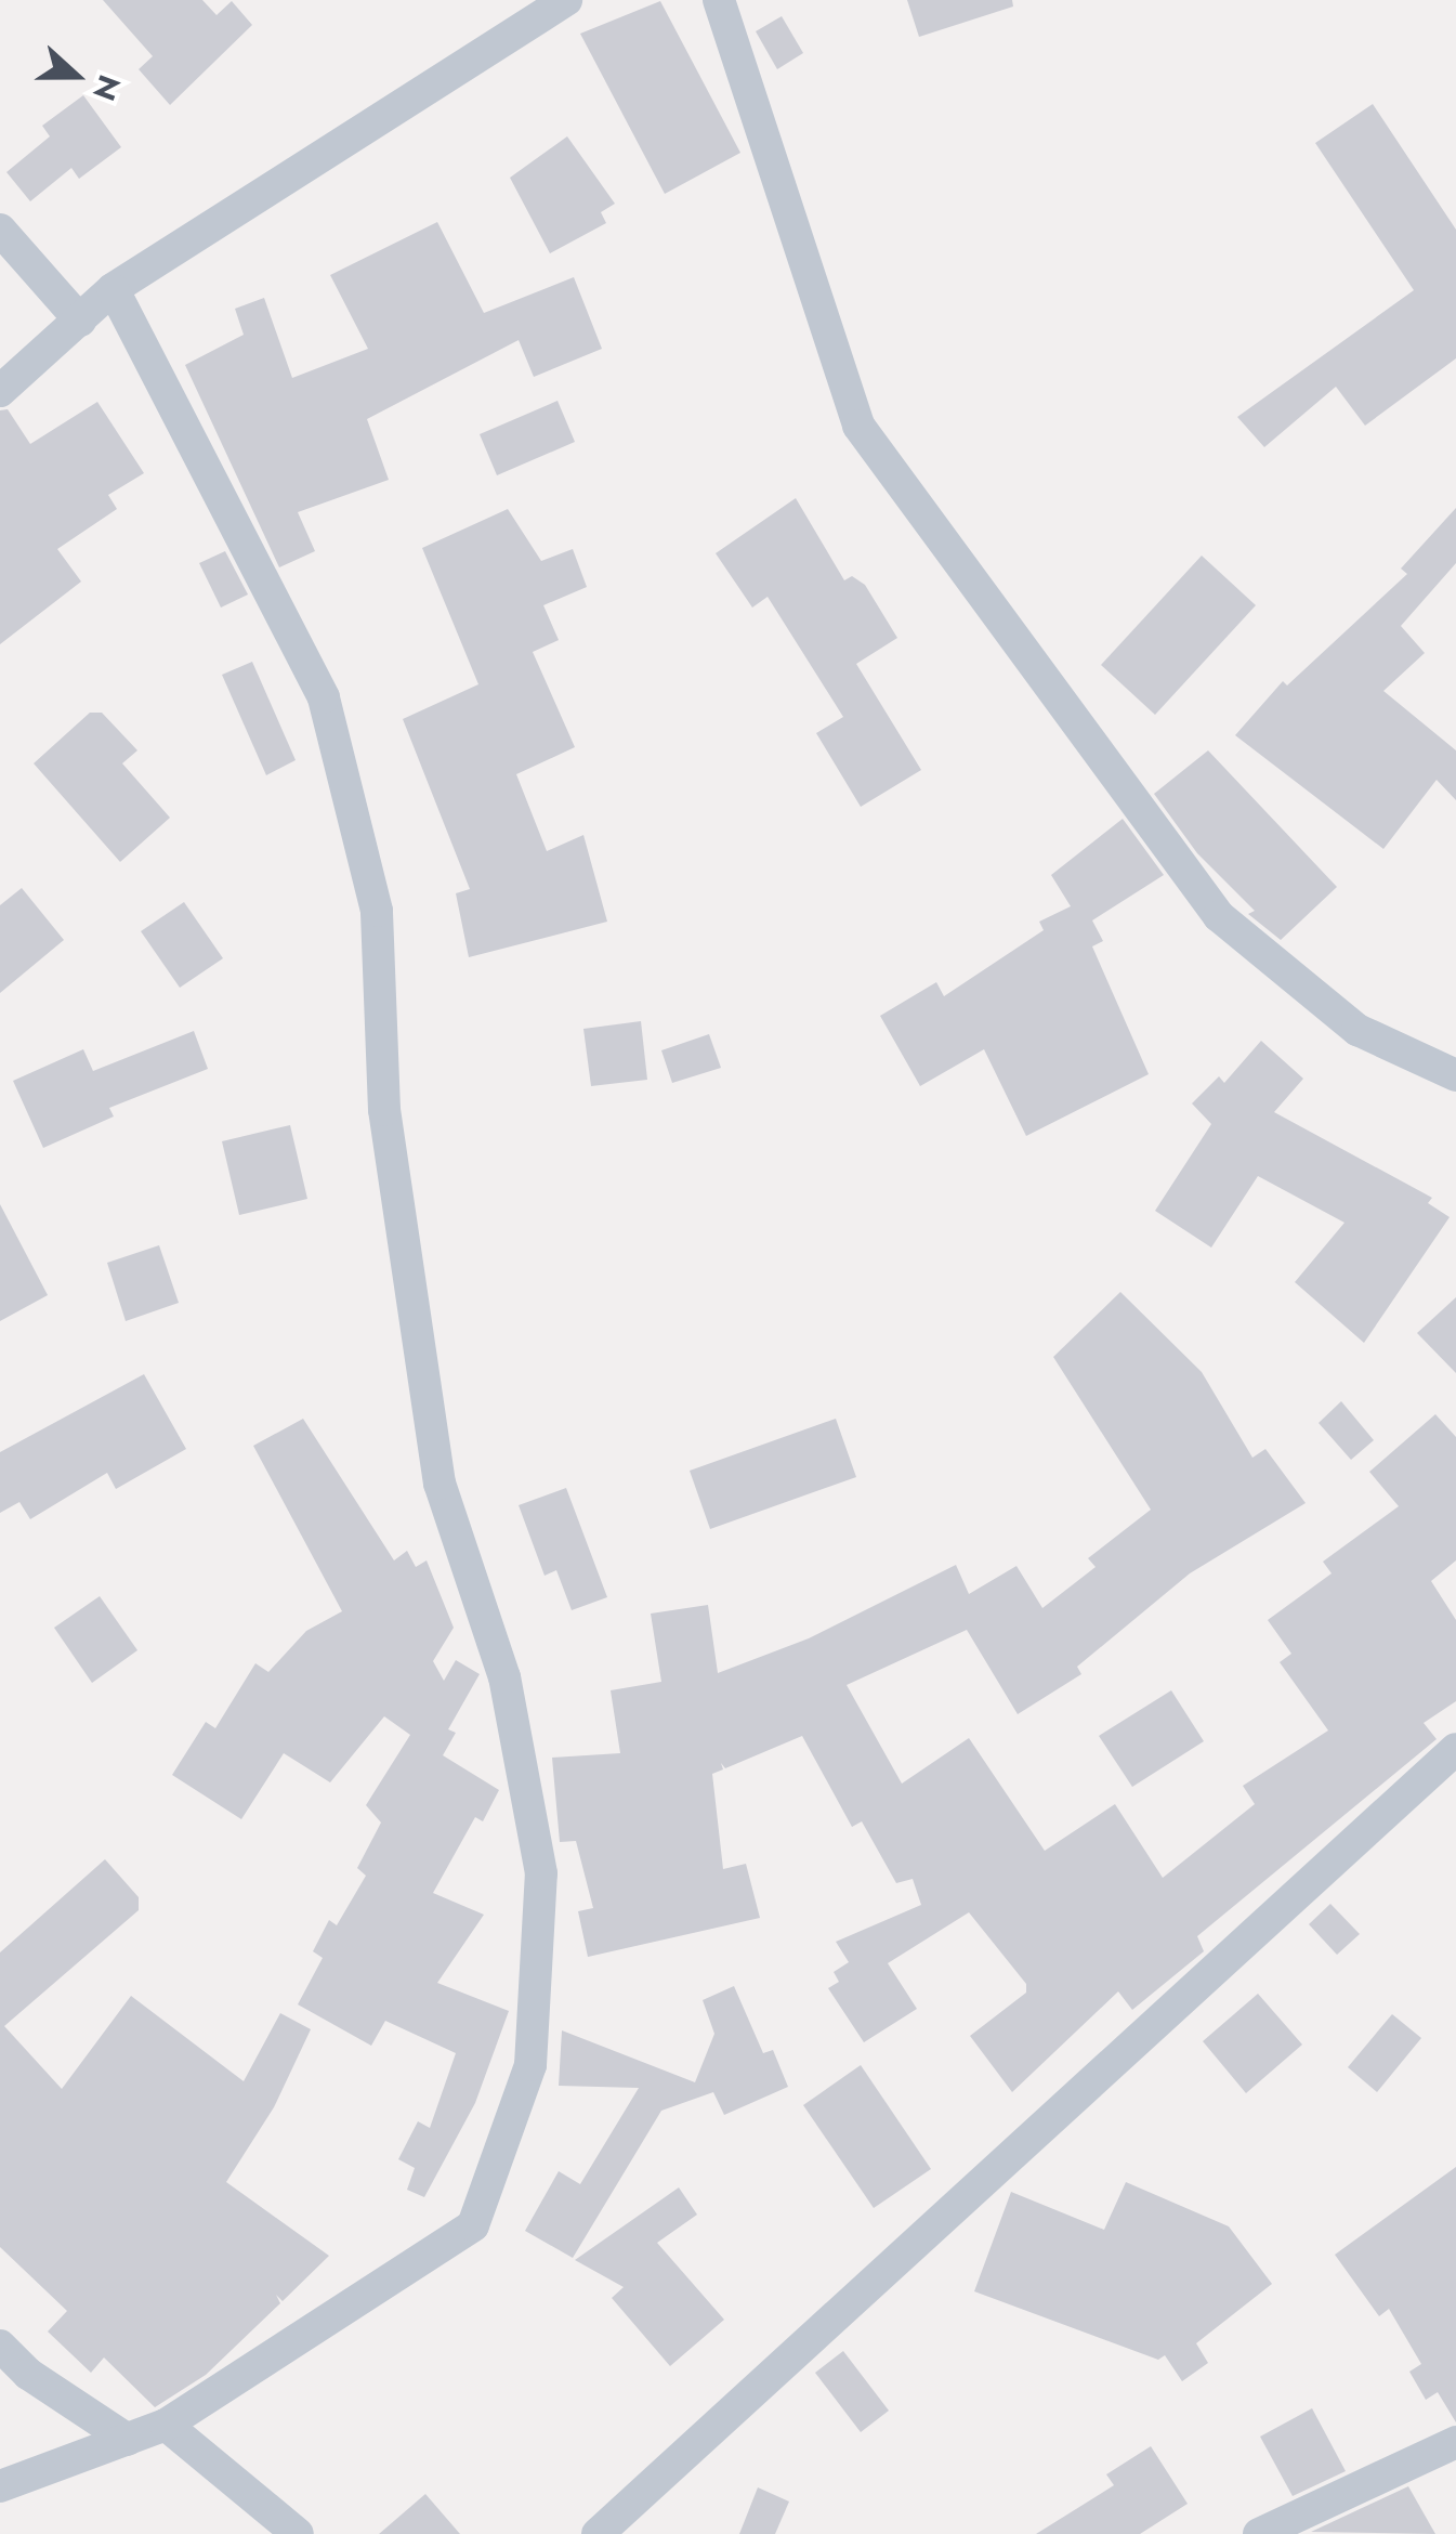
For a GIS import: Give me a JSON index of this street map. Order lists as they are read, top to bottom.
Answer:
{
  "north": "right"
}
